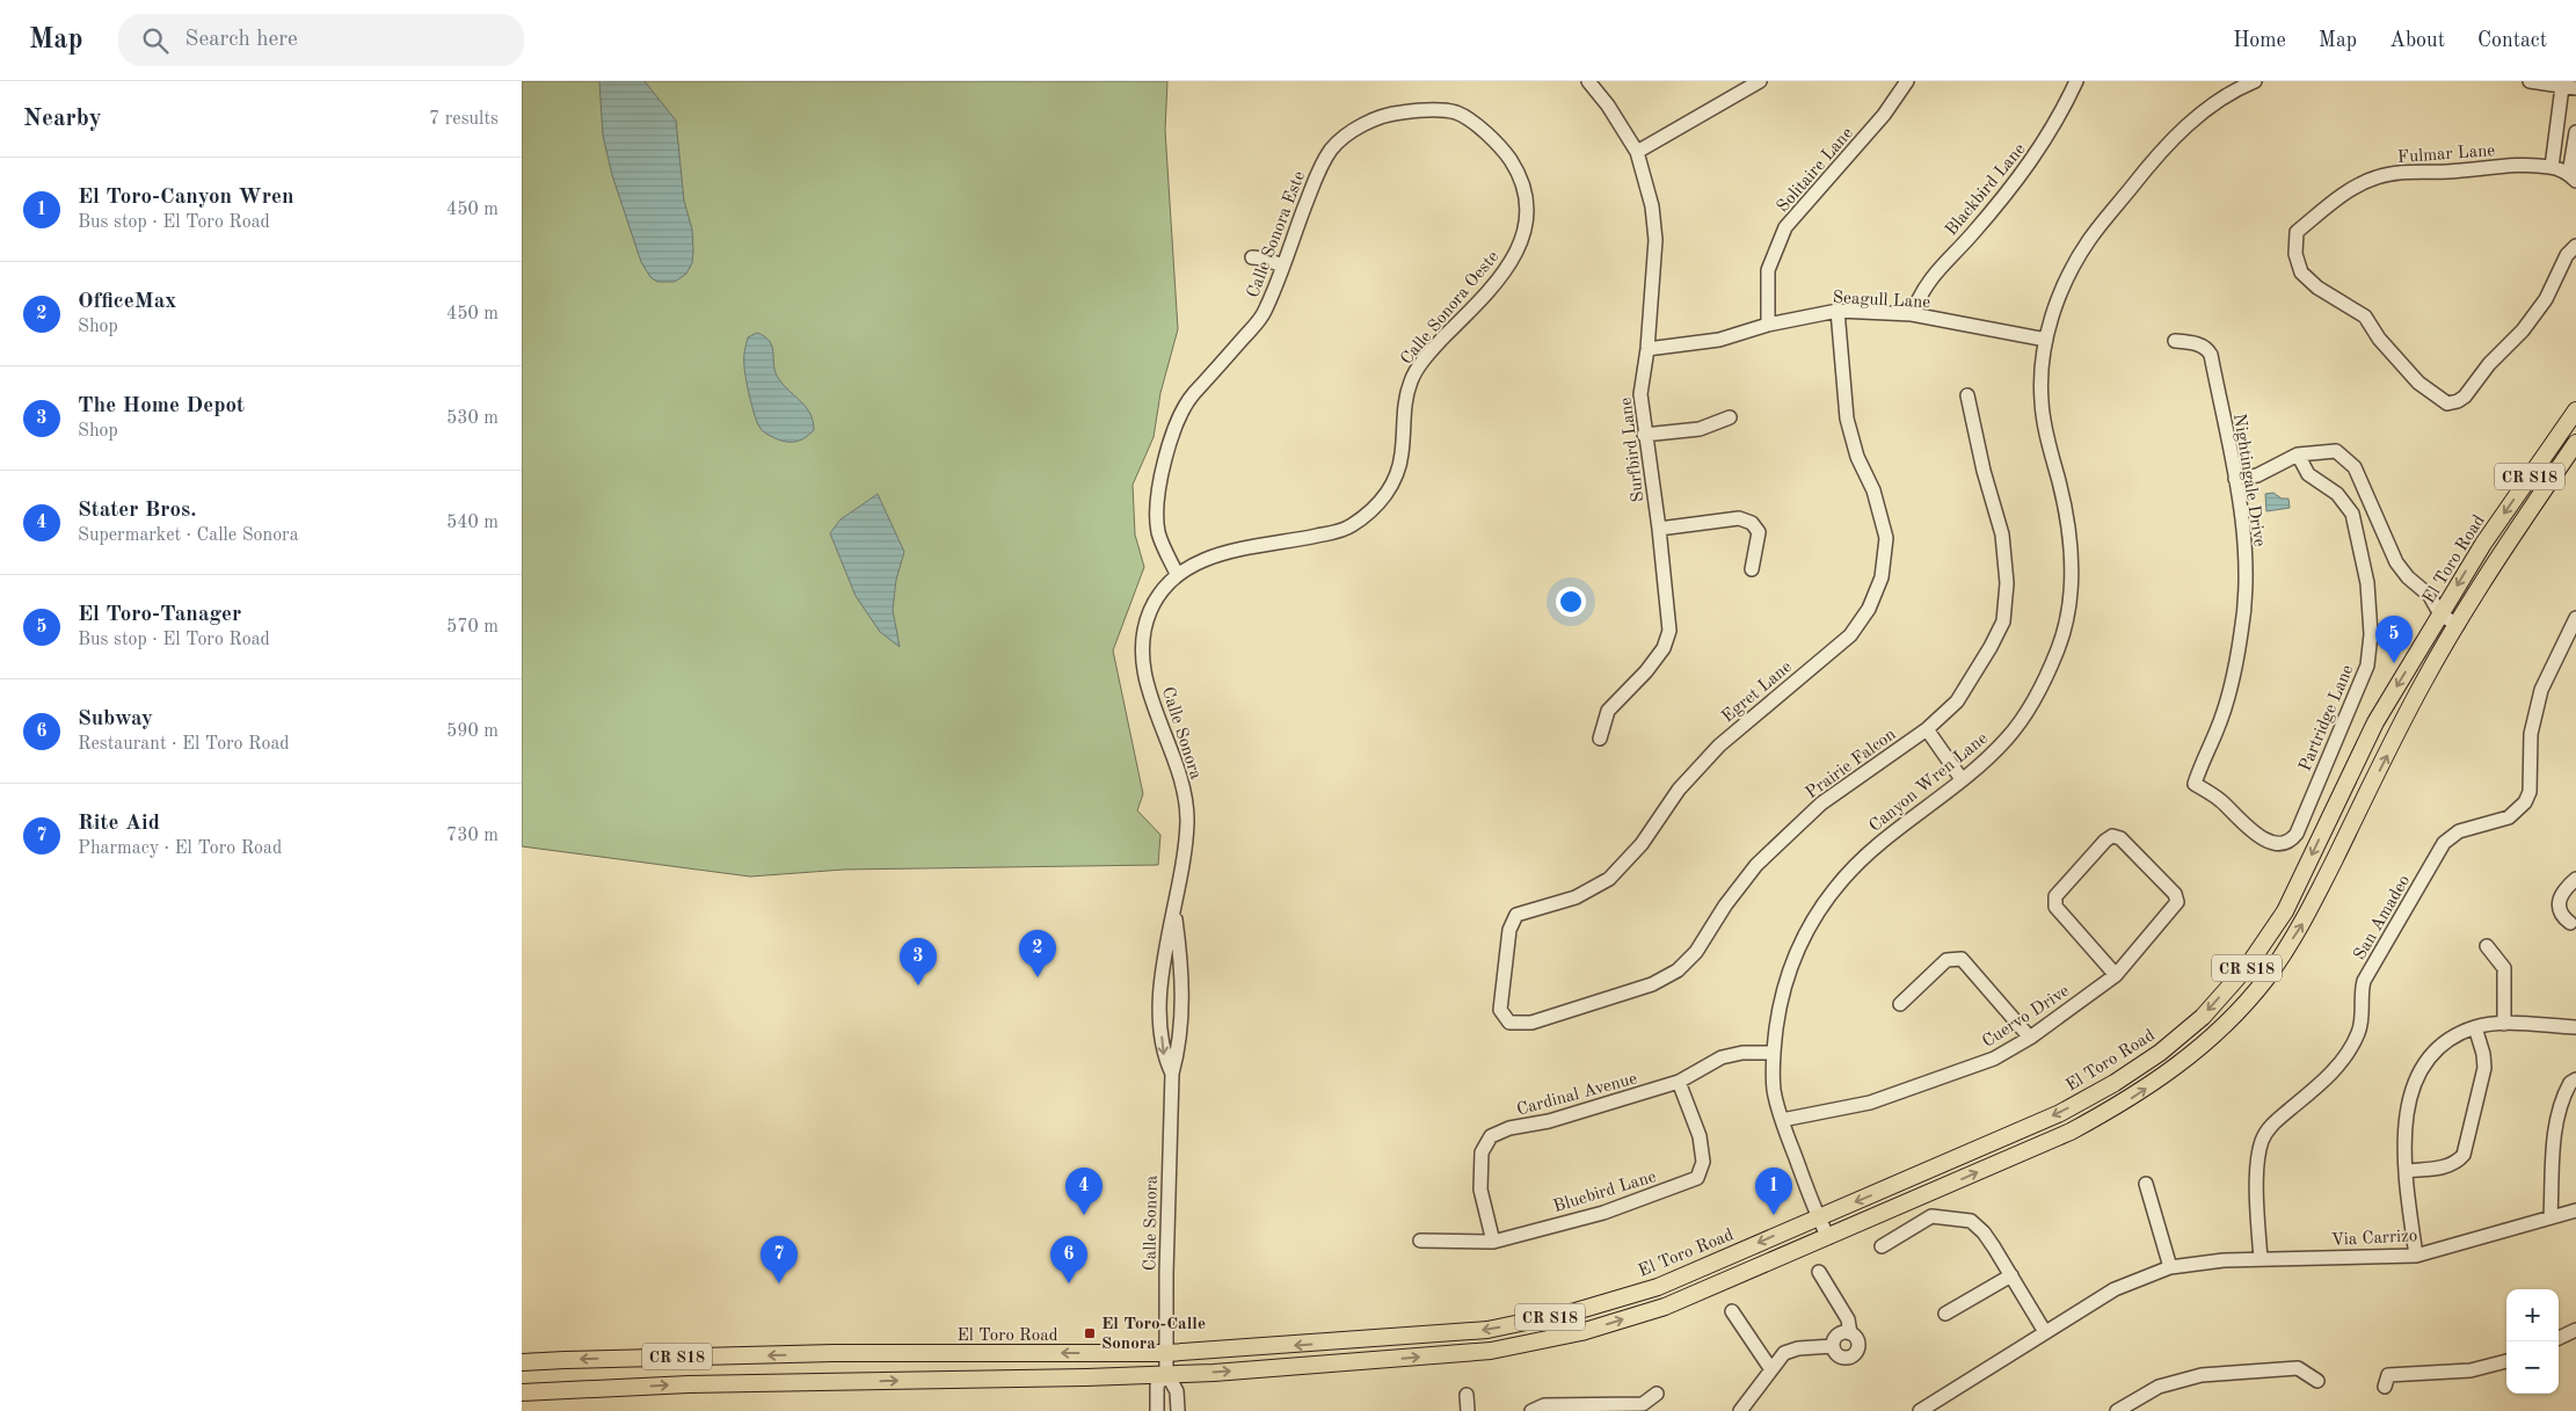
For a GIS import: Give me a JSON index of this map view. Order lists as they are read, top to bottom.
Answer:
{
  "streets": {
    "main road": ["CR S18", "El Toro Road"],
    "street": [
      "Fulmar Lane",
      "Solitaire Lane",
      "Blackbird Lane",
      "Calle Sonora Este",
      "Seagull Lane",
      "Calle Sonora Oeste",
      "Surfbird Lane",
      "Nightingale Drive",
      "Egret Lane",
      "Partridge Lane",
      "Calle Sonora",
      "Prairie Falcon",
      "Canyon Wren Lane",
      "San Amadeo",
      "Cuervo Drive",
      "Cardinal Avenue",
      "Bluebird Lane",
      "Via Carrizo"
    ]
  },
  "crossings": [
    ["Solitaire Lane", "Seagull Lane"],
    ["Blackbird Lane", "Seagull Lane"],
    ["Calle Sonora Este", "Calle Sonora Oeste"],
    ["Calle Sonora Este", "Calle Sonora"],
    ["Seagull Lane", "Surfbird Lane"],
    ["Seagull Lane", "Egret Lane"],
    ["Seagull Lane", "Canyon Wren Lane"],
    ["Calle Sonora Oeste", "Calle Sonora"],
    ["CR S18", "Calle Sonora"],
    ["CR S18", "Canyon Wren Lane"],
    ["Nightingale Drive", "Partridge Lane"],
    ["El Toro Road", "Calle Sonora"],
    ["El Toro Road", "Canyon Wren Lane"],
    ["Egret Lane", "Prairie Falcon"],
    ["Canyon Wren Lane", "Cuervo Drive"],
    ["Canyon Wren Lane", "Cardinal Avenue"],
    ["San Amadeo", "Via Carrizo"],
    ["Cardinal Avenue", "Bluebird Lane"]
  ],
  "places": {
    "transit": ["El Toro-Calle Sonora"]
  },
  "page": {
    "header": "Map",
    "search": "Search here",
    "nav": [
      "Home",
      "Map",
      "About",
      "Contact"
    ],
    "heading": ["Nearby", "7 results"],
    "list": [
      {
        "mark": "1",
        "name": "El Toro-Canyon Wren",
        "note": "Bus stop · El Toro Road",
        "value": "450 m"
      },
      {
        "mark": "2",
        "name": "OfficeMax",
        "note": "Shop",
        "value": "450 m"
      },
      {
        "mark": "3",
        "name": "The Home Depot",
        "note": "Shop",
        "value": "530 m"
      },
      {
        "mark": "4",
        "name": "Stater Bros.",
        "note": "Supermarket · Calle Sonora",
        "value": "540 m"
      },
      {
        "mark": "5",
        "name": "El Toro-Tanager",
        "note": "Bus stop · El Toro Road",
        "value": "570 m"
      },
      {
        "mark": "6",
        "name": "Subway",
        "note": "Restaurant · El Toro Road",
        "value": "590 m"
      },
      {
        "mark": "7",
        "name": "Rite Aid",
        "note": "Pharmacy · El Toro Road",
        "value": "730 m"
      }
    ],
    "pins": [
      "5",
      "2",
      "3",
      "1",
      "4",
      "6",
      "7"
    ],
    "map_buttons": ["+", "−"]
  }
}
